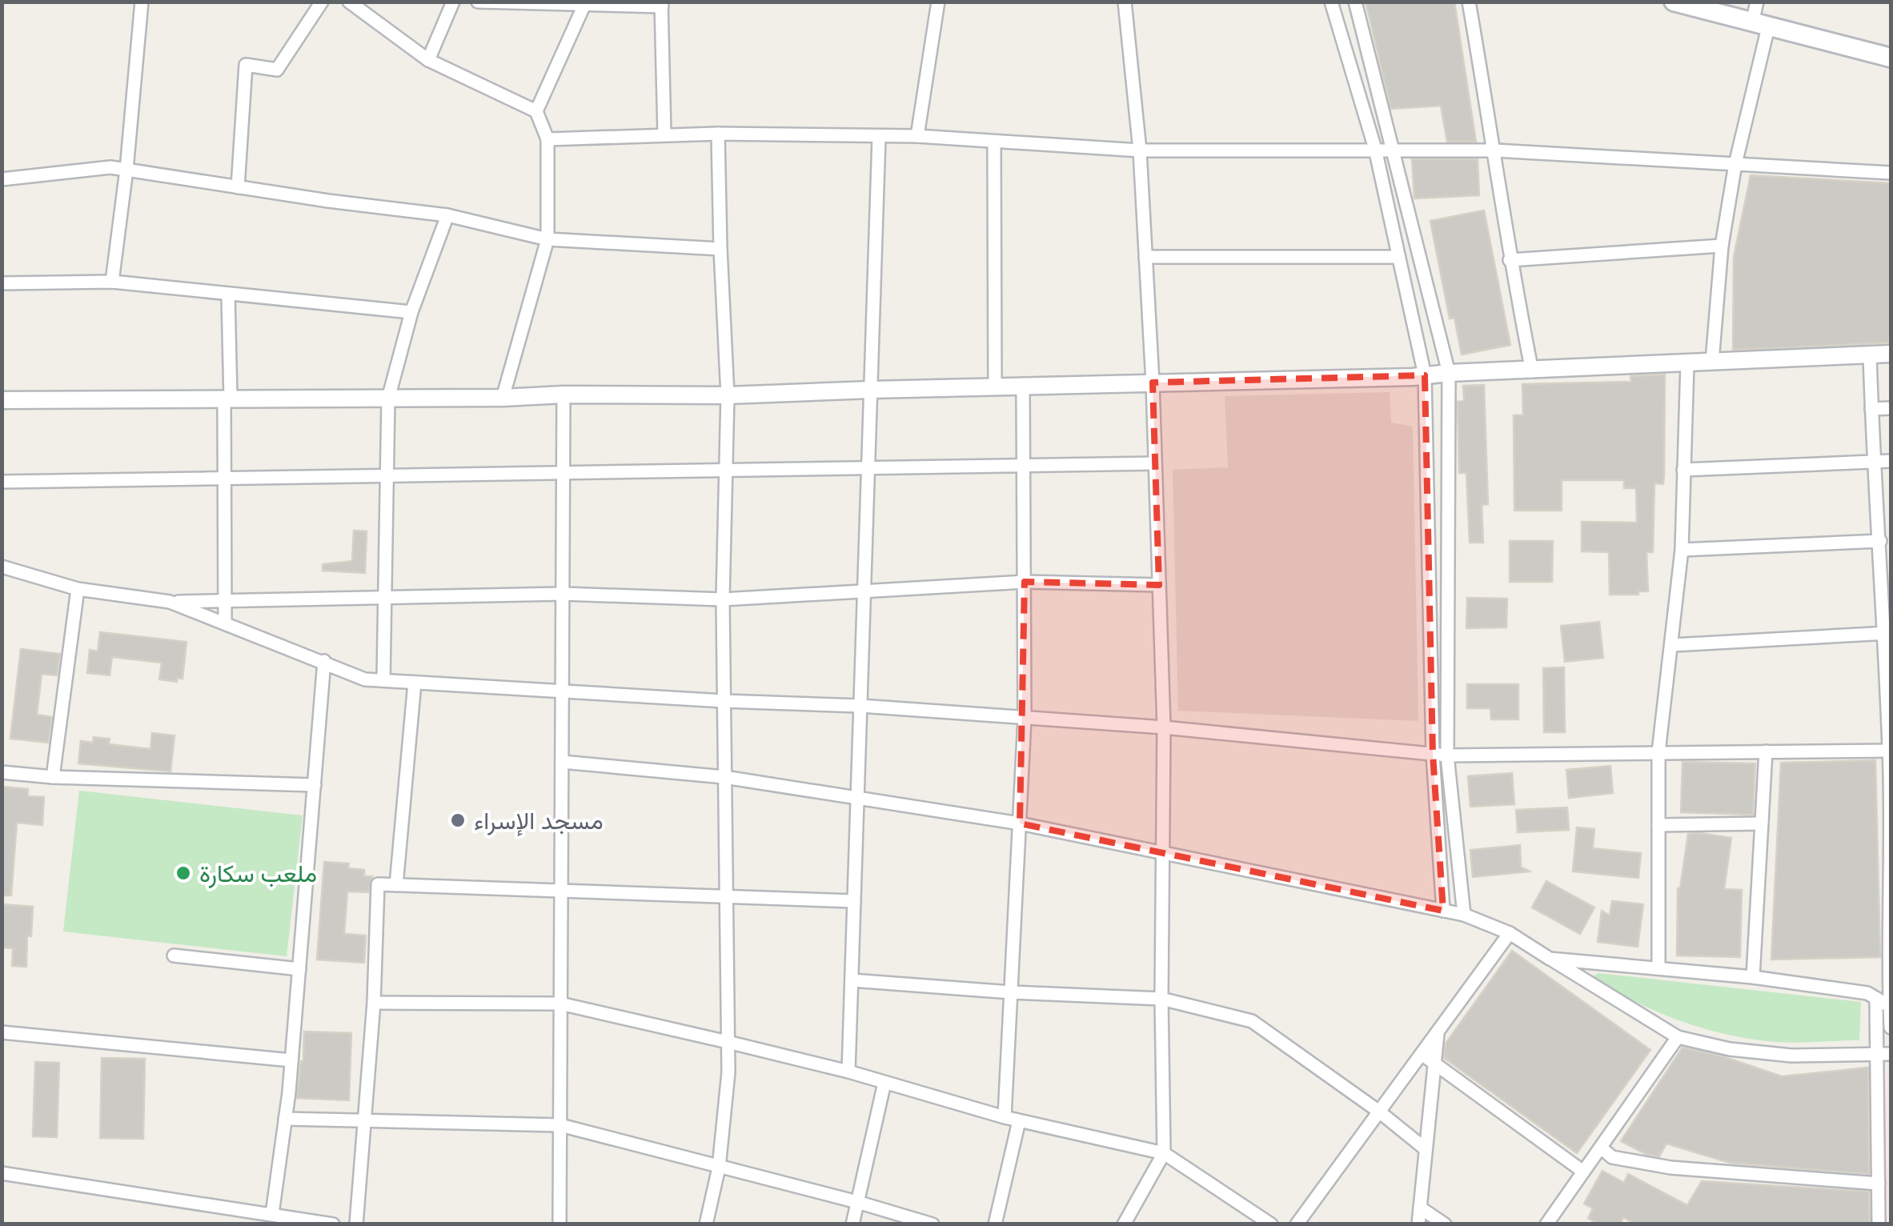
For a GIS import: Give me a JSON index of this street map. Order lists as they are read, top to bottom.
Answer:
{
  "places": ["مسجد الإسراء", "ملعب سكارة"]
}
